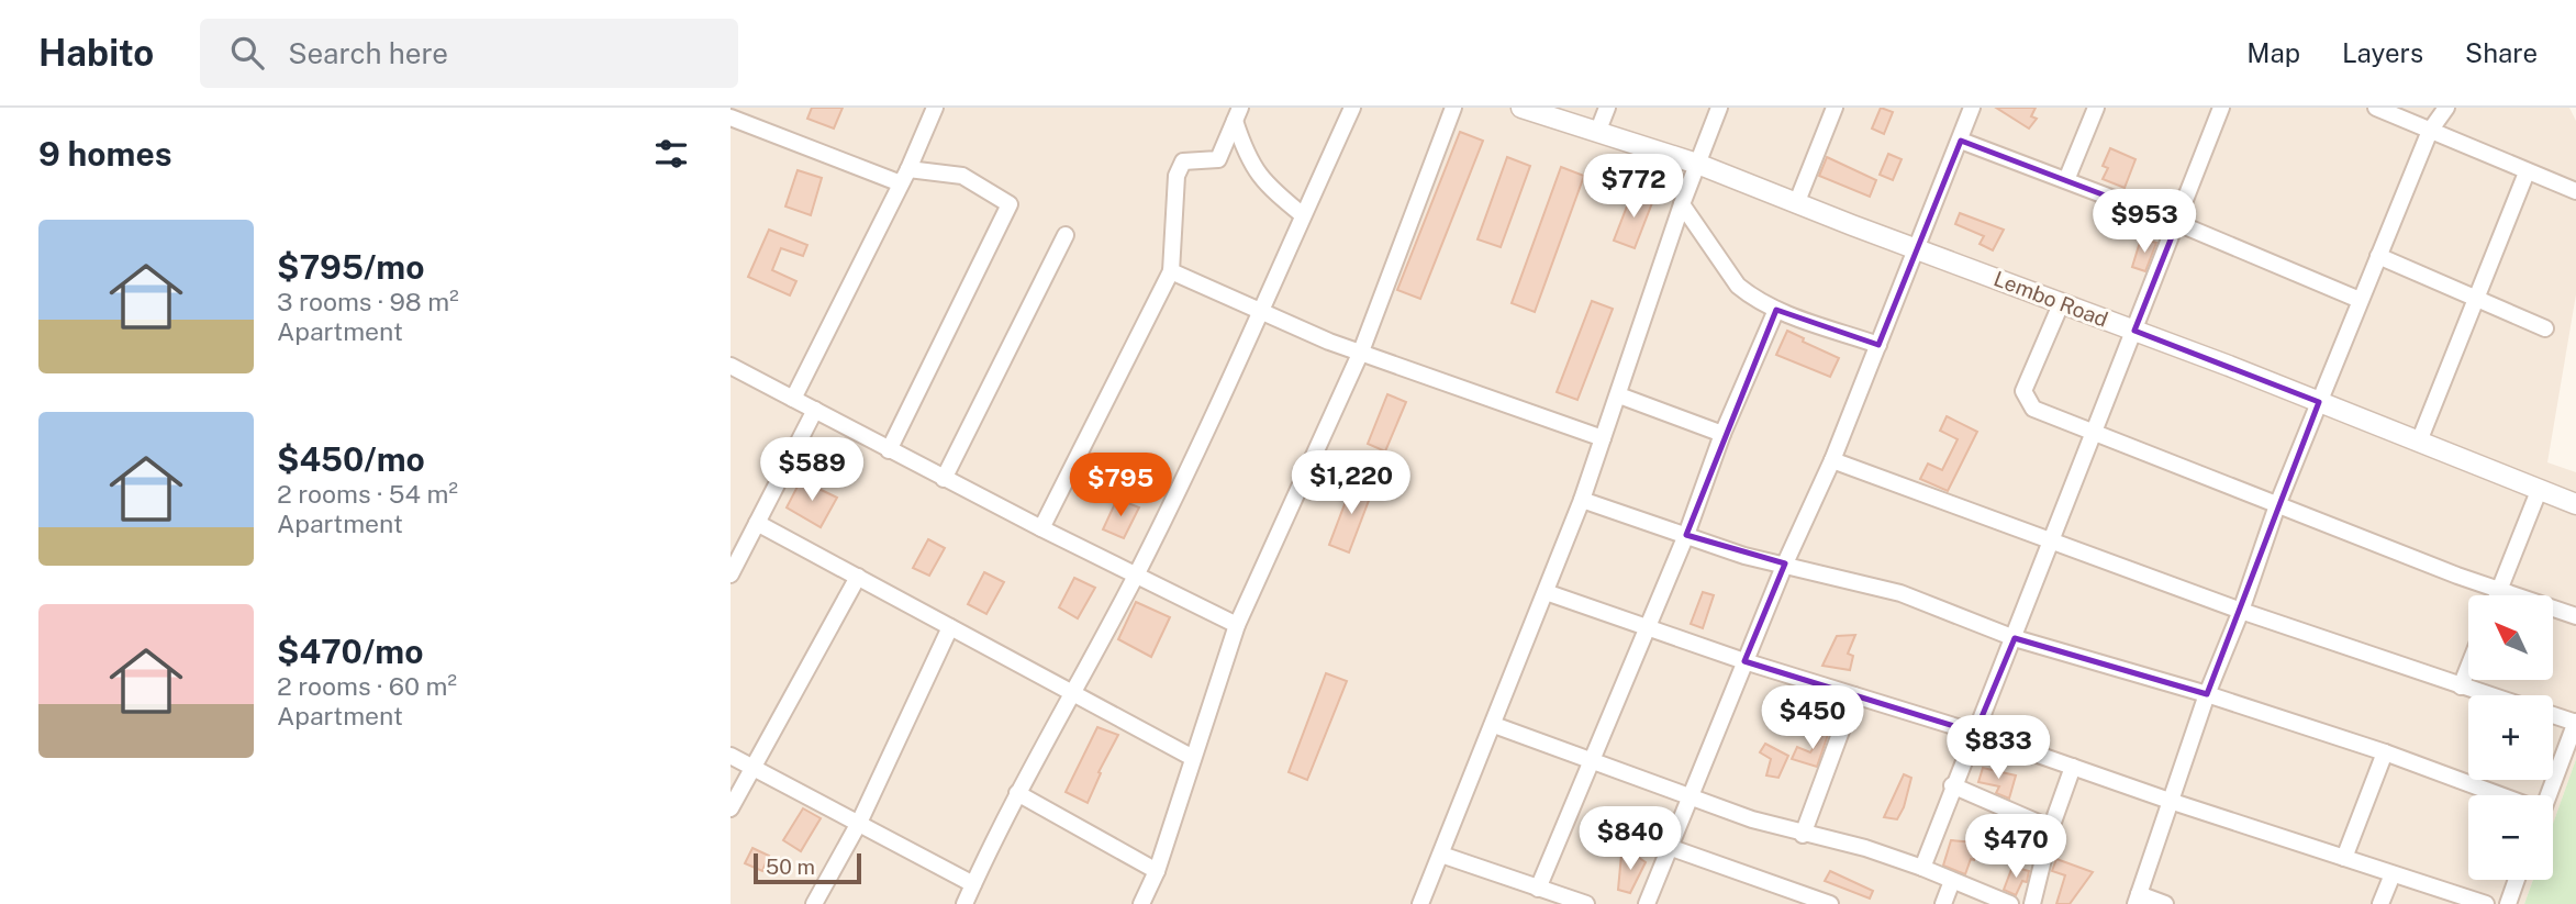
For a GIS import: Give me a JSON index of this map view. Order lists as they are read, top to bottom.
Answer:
{
  "streets": {
    "street": ["Lembo Road"]
  },
  "scale_bar": "50 m",
  "north": "top left",
  "page": {
    "header": "Habito",
    "search": "Search here",
    "nav": ["Map", "Layers", "Share"],
    "heading": "9 homes",
    "price": [
      "$772",
      "$953",
      "$589",
      "$1,220",
      "$795",
      "$450",
      "$833",
      "$840",
      "$470"
    ],
    "list": [
      {
        "name": "$795/mo",
        "note": "3 rooms · 98 m² · Apartment"
      },
      {
        "name": "$450/mo",
        "note": "2 rooms · 54 m² · Apartment"
      },
      {
        "name": "$470/mo",
        "note": "2 rooms · 60 m² · Apartment"
      }
    ],
    "map_buttons": ["+", "−"],
    "scale": "50 m"
  }
}
